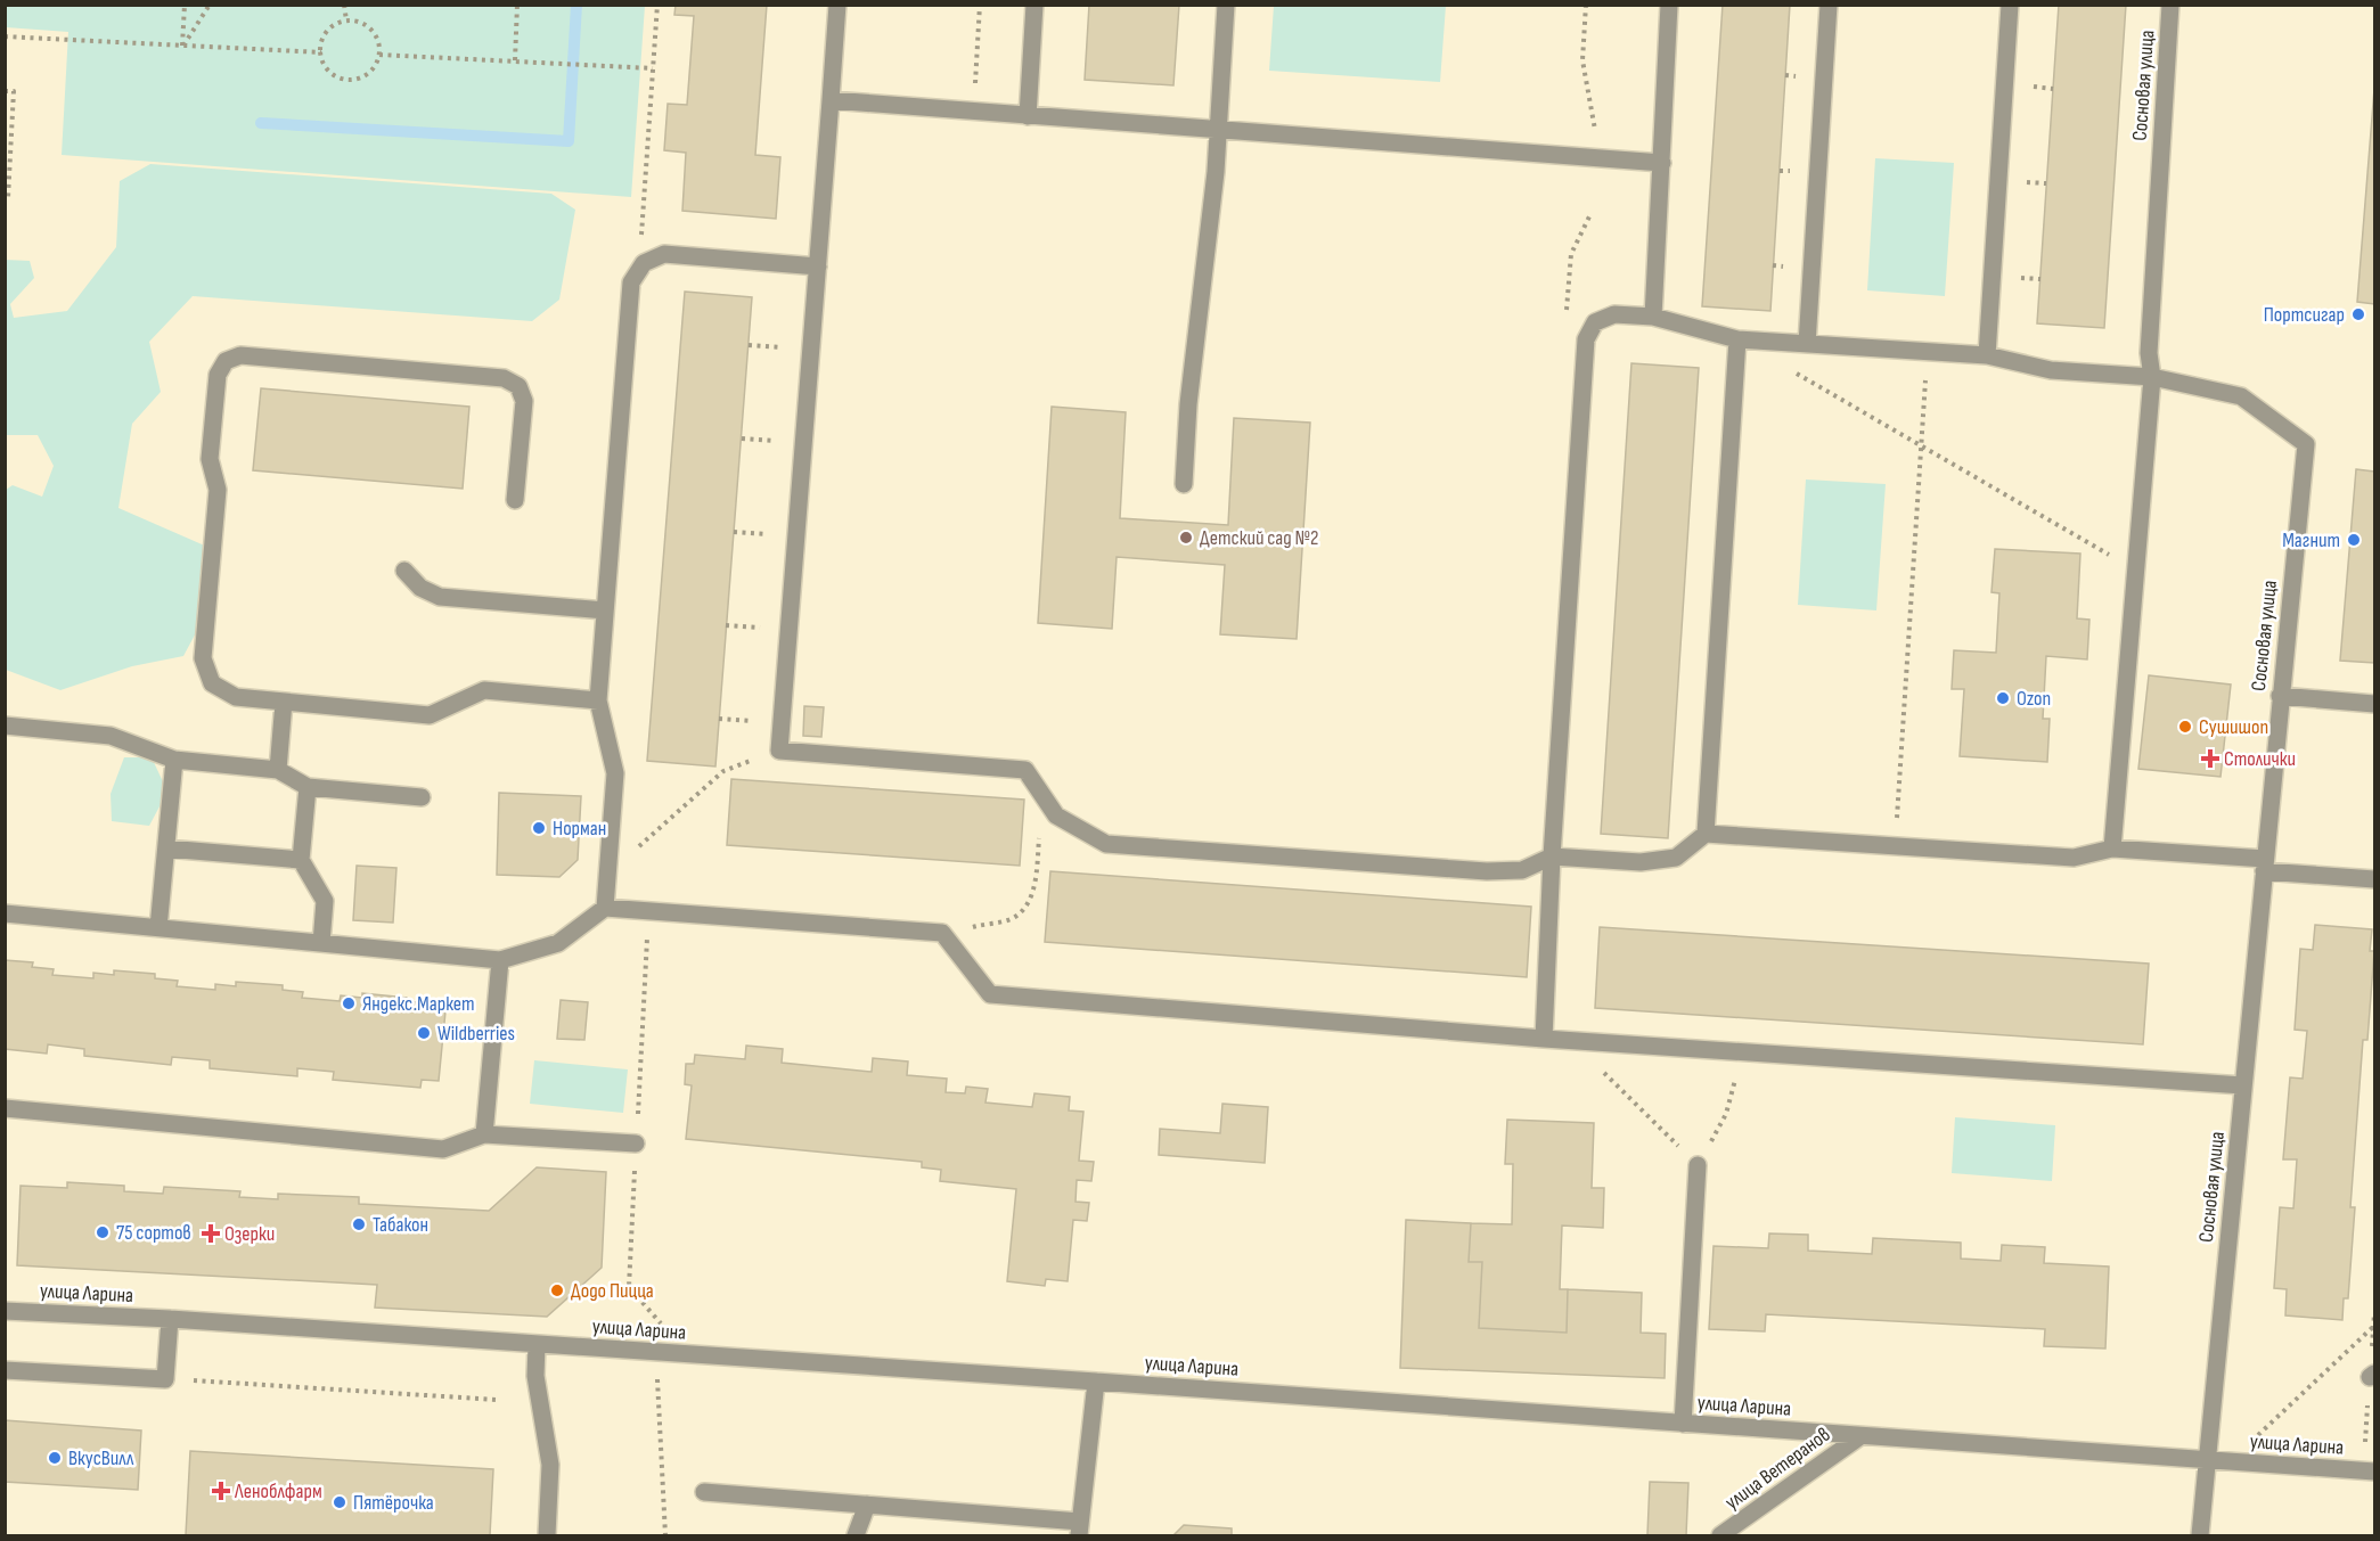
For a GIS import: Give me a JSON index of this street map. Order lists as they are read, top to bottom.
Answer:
{
  "streets": {
    "street": ["Сосновая улица", "улица Ларина", "улица Ветеранов"]
  },
  "crossings": [
    ["Сосновая улица", "улица Ларина"],
    ["улица Ларина", "улица Ветеранов"]
  ],
  "places": {
    "other": [
      "Портсигар",
      "Детский сад №2",
      "Магнит",
      "Ozon",
      "Сушишоп",
      "Норман",
      "Яндекс.Маркет",
      "Wildberries",
      "Табакон",
      "75 сортов",
      "Додо Пицца",
      "ВкусВилл",
      "Пятёрочка"
    ],
    "health": ["Столички", "Озерки", "Леноблфарм"]
  }
}
